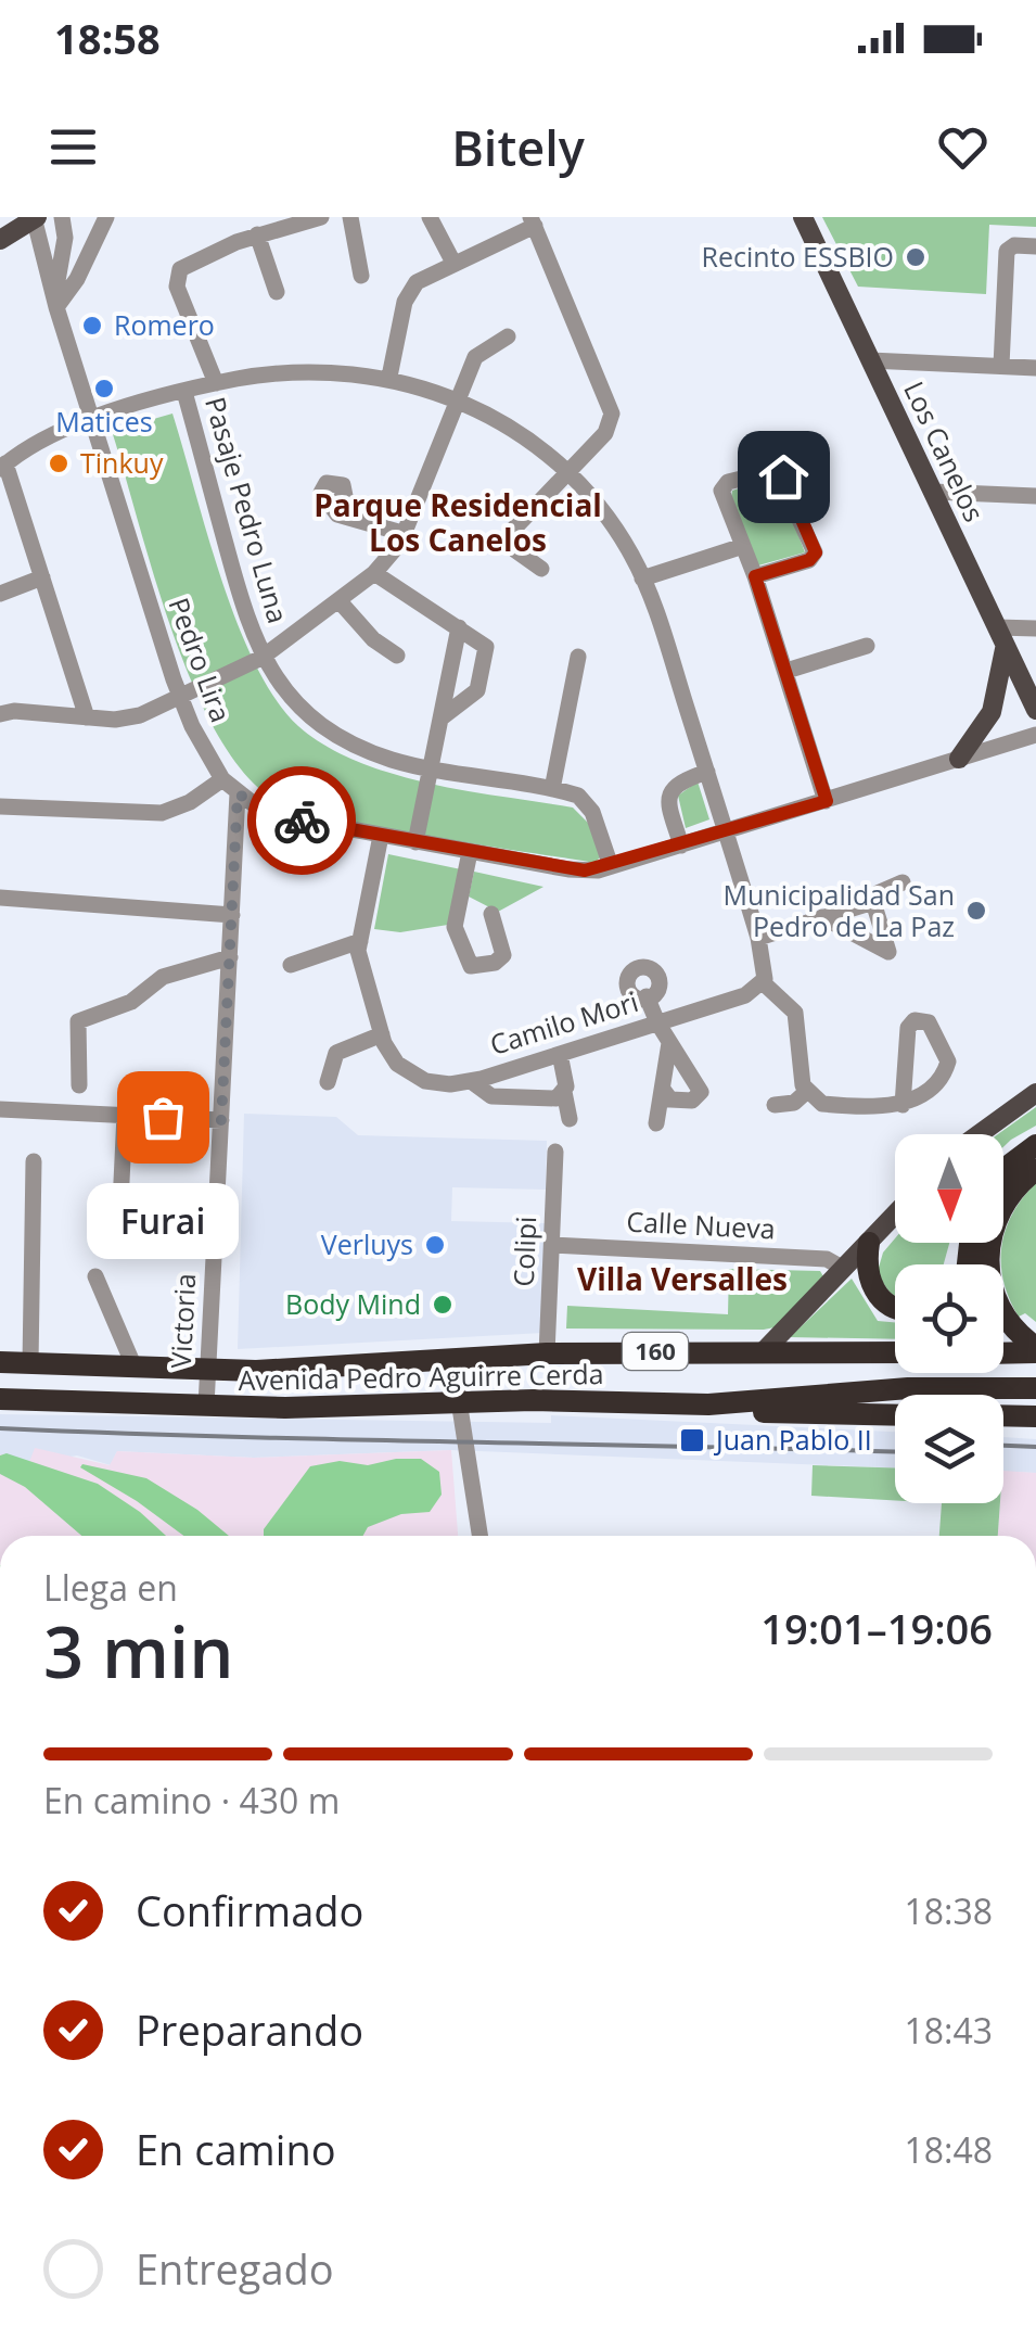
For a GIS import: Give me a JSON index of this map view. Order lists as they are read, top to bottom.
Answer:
{
  "streets": {
    "highway": ["160", "Avenida Pedro Aguirre Cerda"],
    "main road": ["Los Canelos"],
    "street": [
      "Pasaje Pedro Luna",
      "Pedro Lira",
      "Camilo Mori",
      "Calle Nueva",
      "Colipi",
      "Victoria"
    ]
  },
  "crossings": [
    ["Pasaje Pedro Luna", "Pedro Lira"],
    ["Pedro Lira", "Camilo Mori"],
    ["Pedro Lira", "Victoria"],
    ["Calle Nueva", "Colipi"],
    ["Colipi", "Avenida Pedro Aguirre Cerda"],
    ["Victoria", "Avenida Pedro Aguirre Cerda"]
  ],
  "districts": ["Parque Residencial Los Canelos", "Villa Versalles"],
  "places": {
    "other": [
      "Recinto ESSBIO",
      "Romero",
      "Matices",
      "Tinkuy",
      "Municipalidad San Pedro de La Paz",
      "Furai",
      "Verluys",
      "Body Mind"
    ],
    "transit": ["Juan Pablo II"]
  },
  "north": "bottom",
  "page": {
    "status": "18:58",
    "header": "Bitely",
    "bubble": "Furai",
    "heading": ["3 min", "Llega en", "19:01–19:06"],
    "bar": "En camino · 430 m",
    "list": [
      ["Confirmado", "18:38"],
      ["Preparando", "18:43"],
      ["En camino", "18:48"],
      "Entregado"
    ]
  }
}
